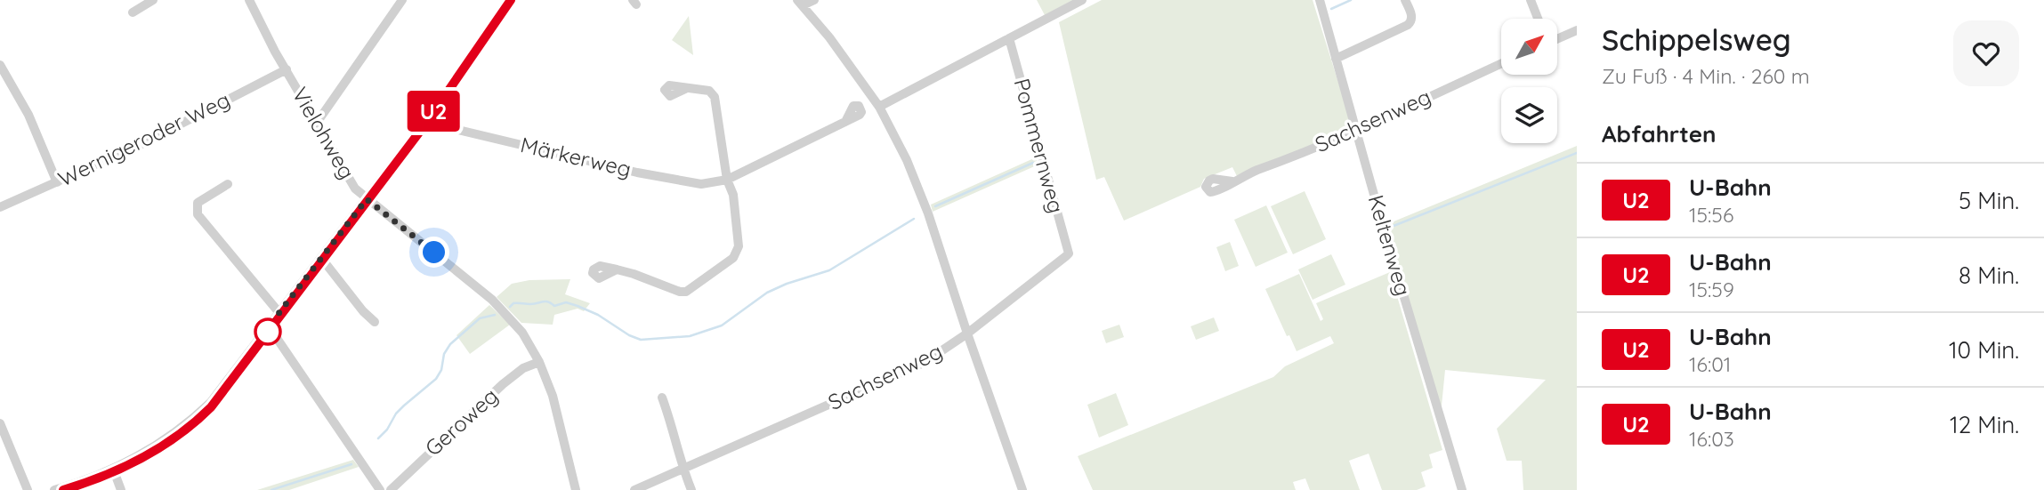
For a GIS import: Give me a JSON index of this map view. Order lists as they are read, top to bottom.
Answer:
{
  "streets": {
    "street": [
      "Sachsenweg",
      "Vielohweg",
      "Wernigeroder Weg",
      "Pommernweg",
      "Märkerweg",
      "Keltenweg",
      "Geroweg"
    ]
  },
  "crossings": [
    ["Sachsenweg", "Pommernweg"],
    ["Sachsenweg", "Keltenweg"],
    ["Vielohweg", "Wernigeroder Weg"],
    ["Vielohweg", "Geroweg"]
  ],
  "lines": ["metro line U2"],
  "north": "top right",
  "page": {
    "on_map": "U2",
    "heading": [
      ["Schippelsweg", "Zu Fuß · 4 Min. · 260 m"],
      "Abfahrten"
    ],
    "list": [
      {
        "mark": "U2",
        "name": "U-Bahn",
        "note": "15:56",
        "value": "5 Min."
      },
      {
        "mark": "U2",
        "name": "U-Bahn",
        "note": "15:59",
        "value": "8 Min."
      },
      {
        "mark": "U2",
        "name": "U-Bahn",
        "note": "16:01",
        "value": "10 Min."
      },
      {
        "mark": "U2",
        "name": "U-Bahn",
        "note": "16:03",
        "value": "12 Min."
      }
    ]
  }
}
